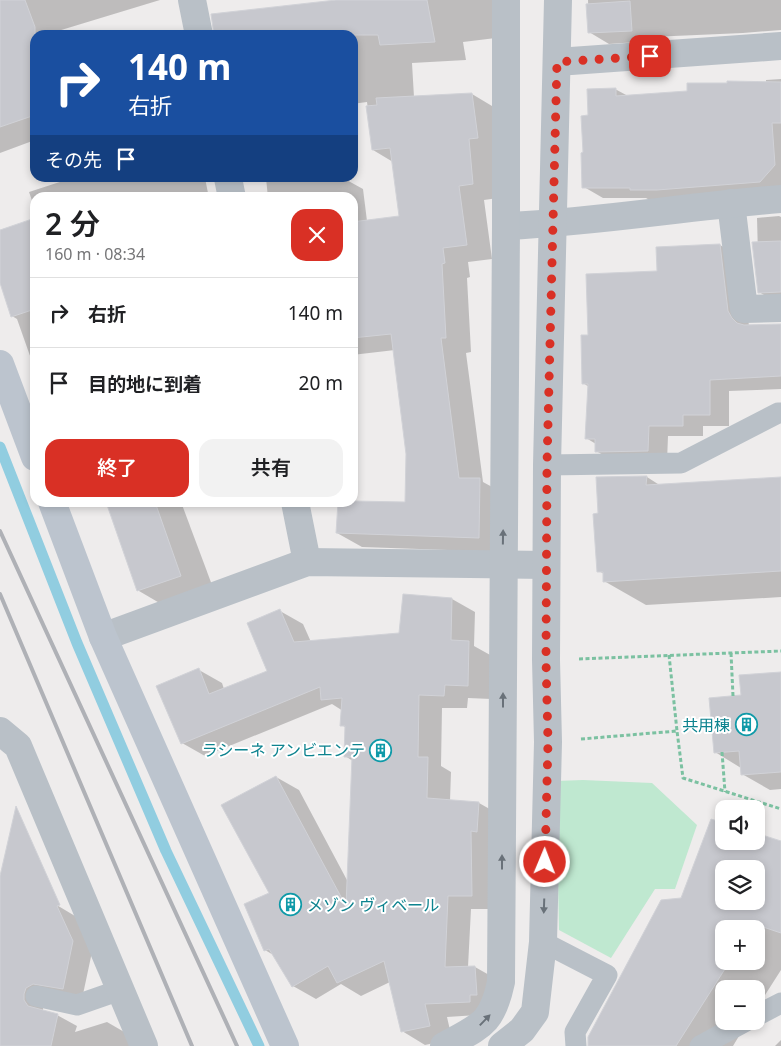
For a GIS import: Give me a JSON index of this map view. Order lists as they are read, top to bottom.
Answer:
{
  "places": {
    "building": ["共用棟", "ラシーネ アンビエンテ", "メゾン ヴィベール"]
  },
  "page": {
    "turn": ["140 m", "右折"],
    "then": "その先",
    "heading": ["2 分", "160 m · 08:34"],
    "list": [
      {
        "name": "右折",
        "value": "140 m"
      },
      {
        "name": "目的地に到着",
        "value": "20 m"
      }
    ],
    "buttons": ["終了", "共有"],
    "map_buttons": ["+", "−"]
  }
}
